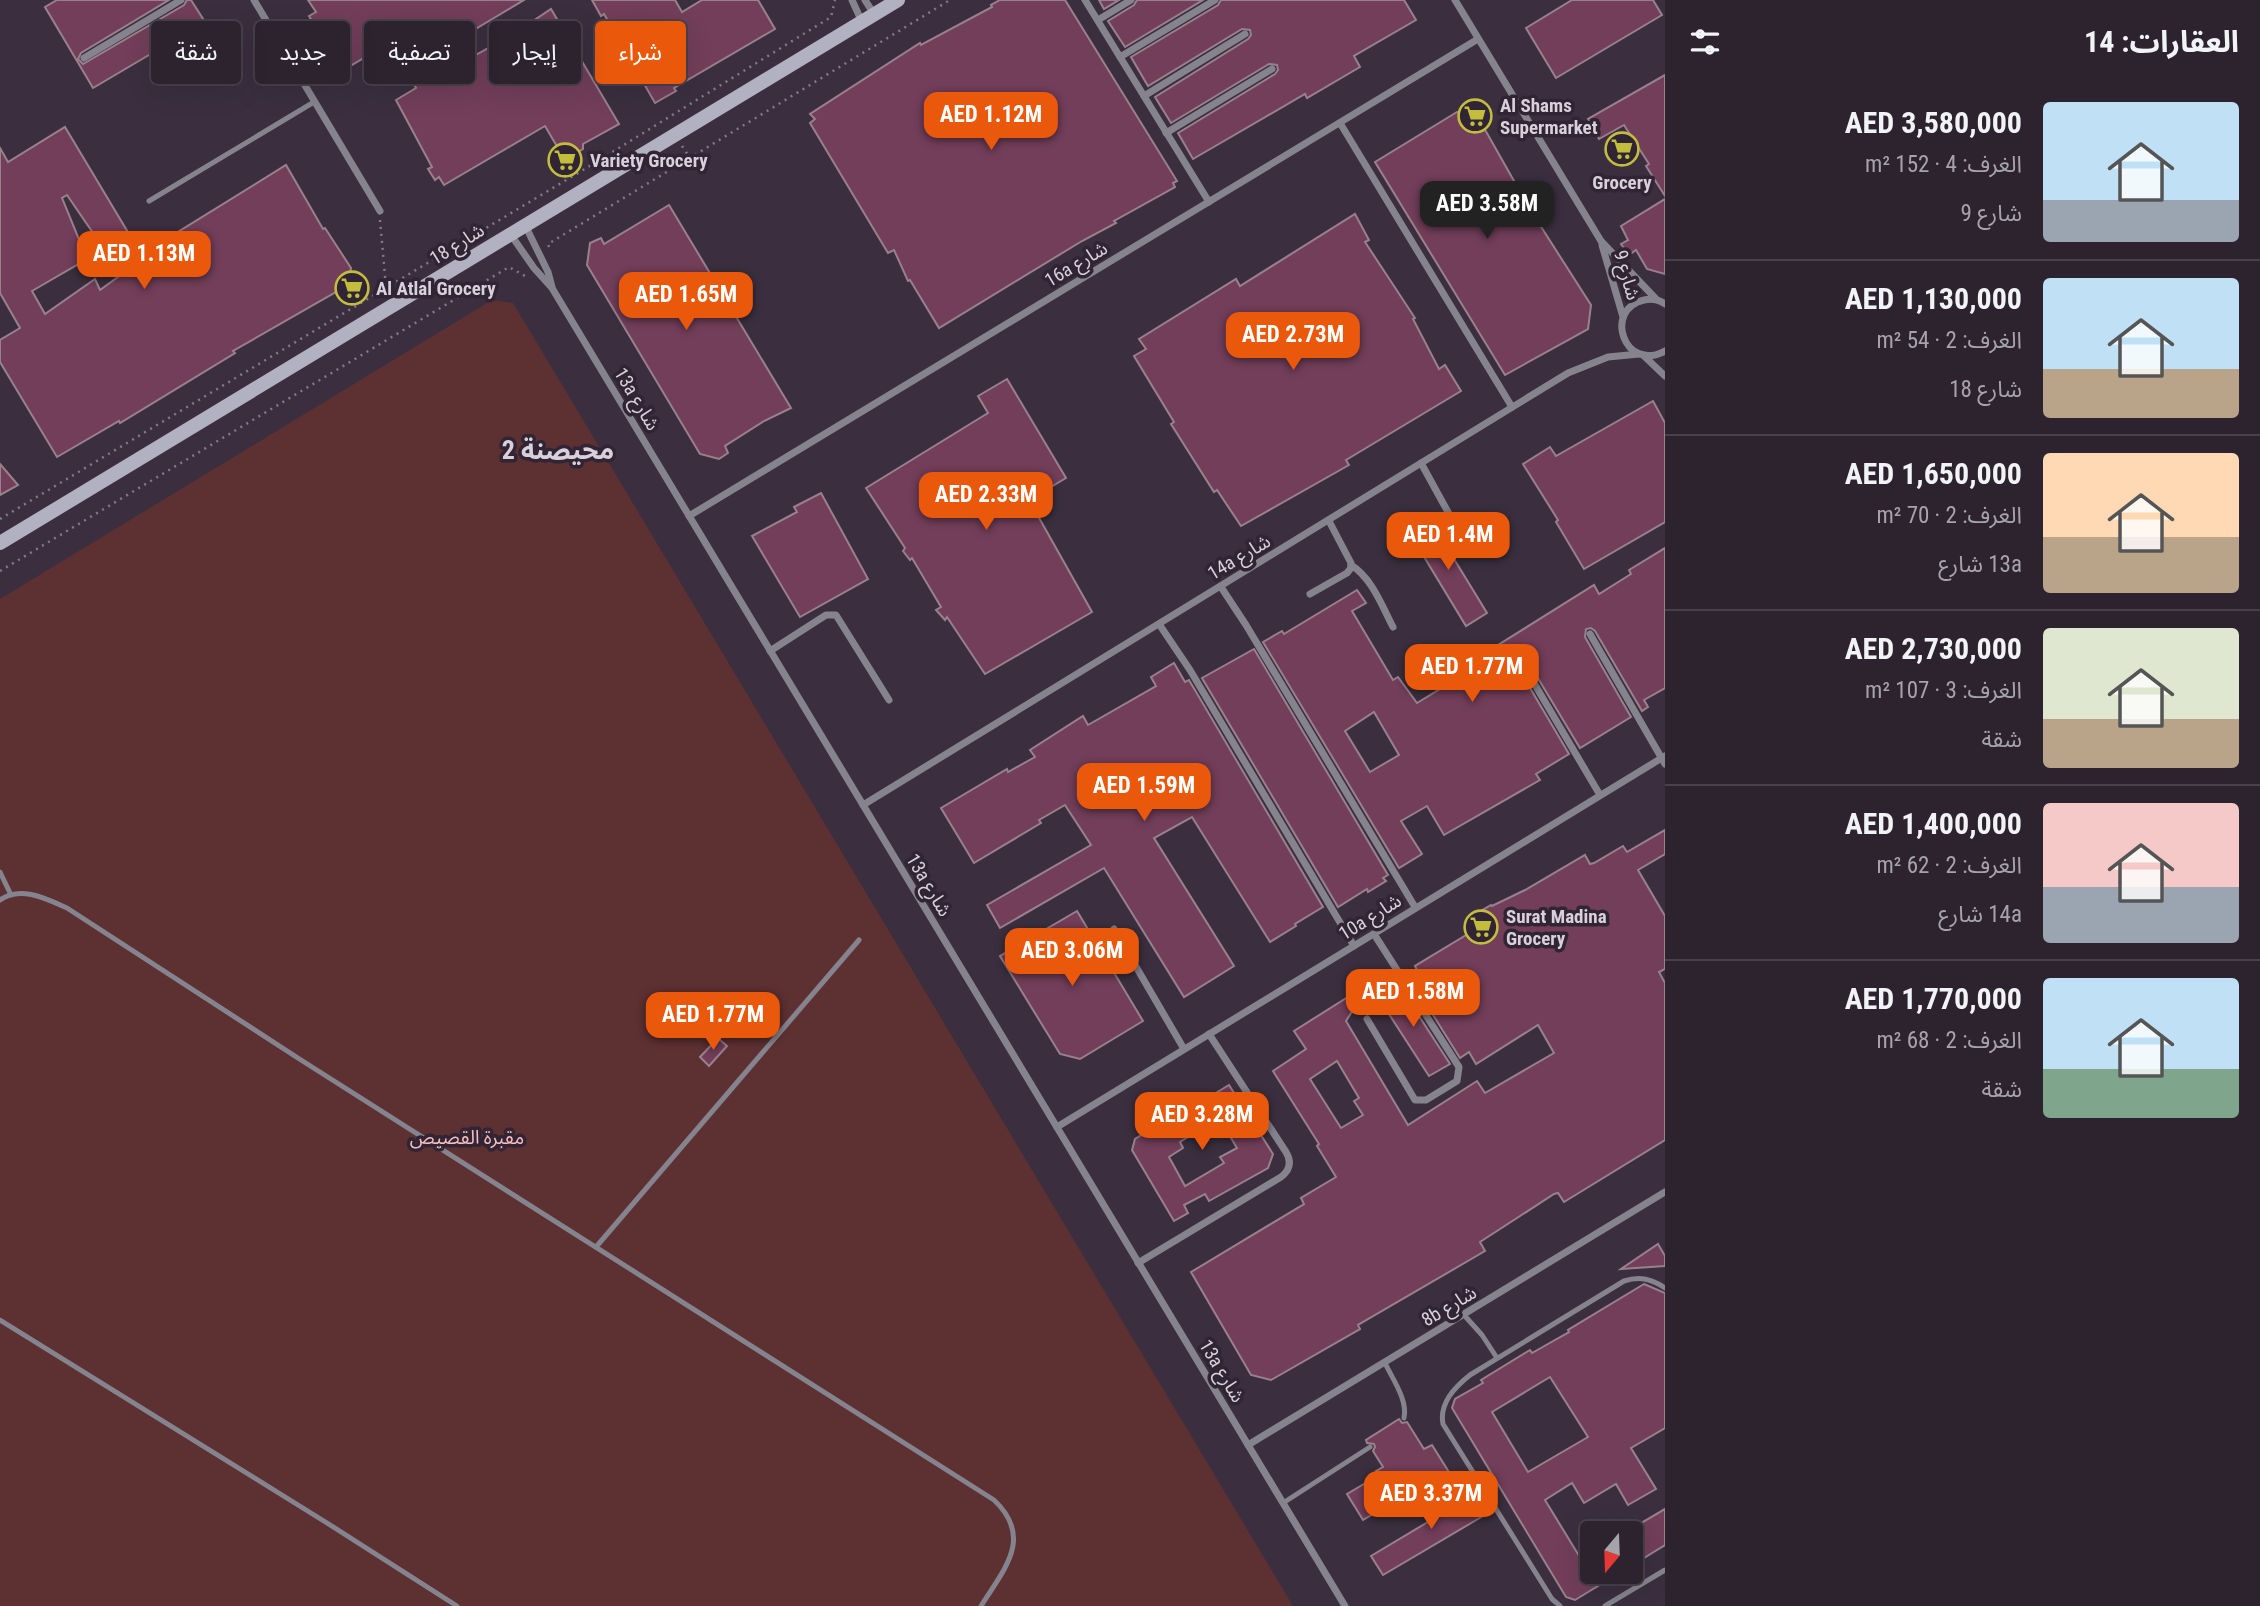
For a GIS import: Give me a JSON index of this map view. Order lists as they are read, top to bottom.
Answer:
{
  "streets": {
    "street": [
      "شارع 18",
      "16a شارع",
      "شارع 9",
      "13a شارع",
      "14a شارع",
      "10a شارع",
      "8b شارع"
    ]
  },
  "crossings": [
    ["شارع 18", "13a شارع"],
    ["16a شارع", "شارع 9"],
    ["16a شارع", "13a شارع"],
    ["شارع 9", "14a شارع"],
    ["13a شارع", "14a شارع"],
    ["13a شارع", "10a شارع"],
    ["13a شارع", "8b شارع"]
  ],
  "districts": ["محيصنة 2"],
  "parks": ["مقبرة القصيص"],
  "places": {
    "supermarket": [
      "Al Shams Supermarket",
      "Grocery",
      "Variety Grocery",
      "Al Atlal Grocery",
      "Surat Madina Grocery"
    ]
  },
  "north": "bottom",
  "page": {
    "heading": "العقارات: 14",
    "chip": [
      "شراء",
      "إيجار",
      "تصفية",
      "جديد",
      "شقة"
    ],
    "list": [
      {
        "name": "AED 3,580,000",
        "note": "الغرف: 4 · 152 m² · شارع 9"
      },
      {
        "name": "AED 1,130,000",
        "note": "الغرف: 2 · 54 m² · شارع 18"
      },
      {
        "name": "AED 1,650,000",
        "note": "الغرف: 2 · 70 m² · 13a شارع"
      },
      {
        "name": "AED 2,730,000",
        "note": "الغرف: 3 · 107 m² · شقة"
      },
      {
        "name": "AED 1,400,000",
        "note": "الغرف: 2 · 62 m² · 14a شارع"
      },
      {
        "name": "AED 1,770,000",
        "note": "الغرف: 2 · 68 m² · شقة"
      }
    ],
    "price": [
      "AED 1.12M",
      "AED 3.58M",
      "AED 1.13M",
      "AED 1.65M",
      "AED 2.73M",
      "AED 2.33M",
      "AED 1.4M",
      "AED 1.77M",
      "AED 1.59M",
      "AED 3.06M",
      "AED 1.58M",
      "AED 1.77M",
      "AED 3.28M",
      "AED 3.37M"
    ]
  }
}
